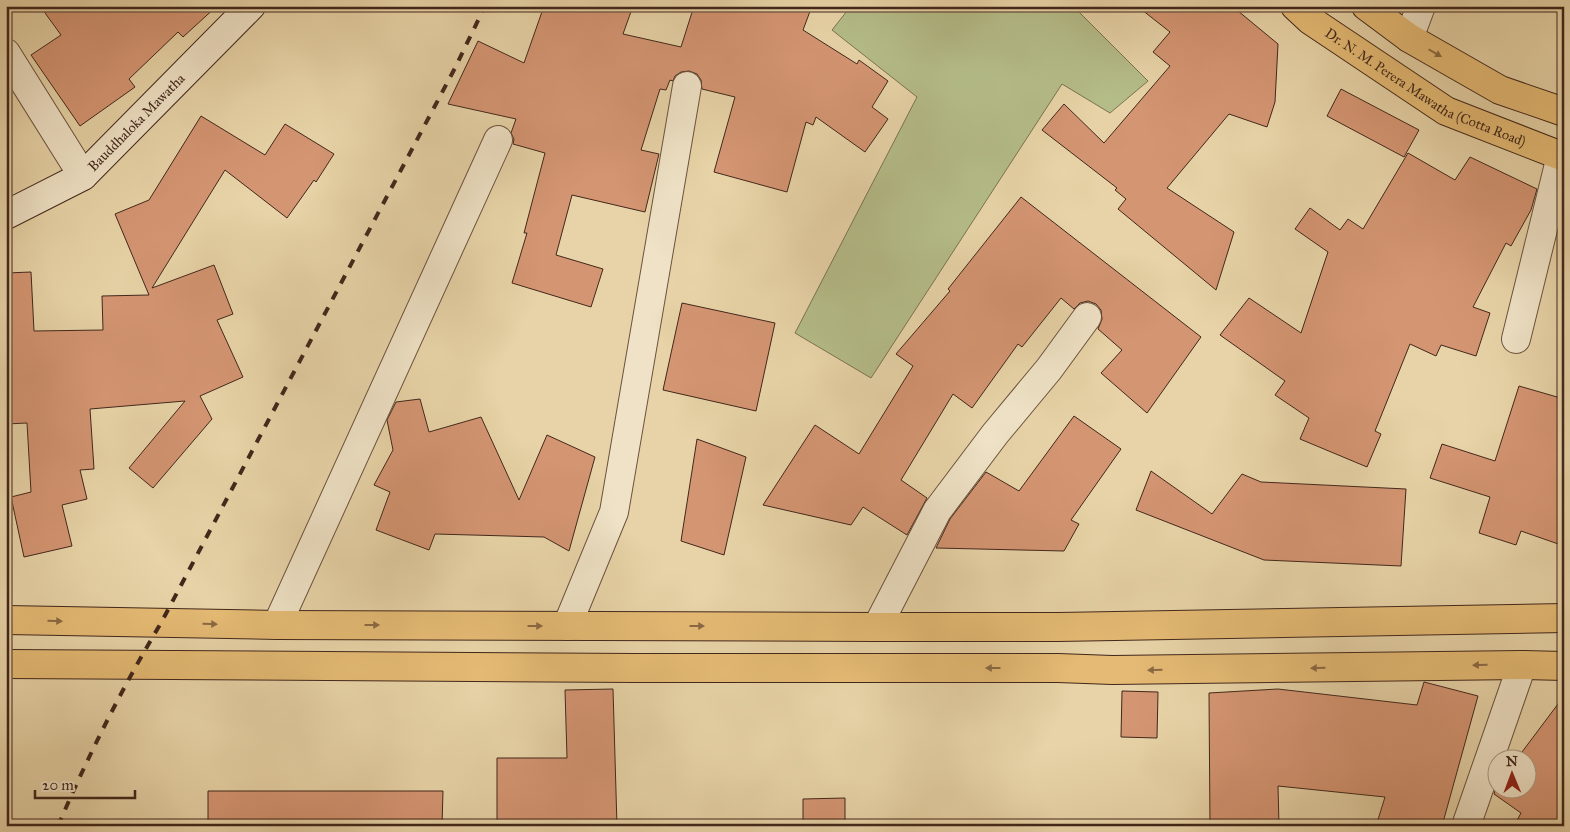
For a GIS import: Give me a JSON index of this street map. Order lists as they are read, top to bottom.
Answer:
{
  "streets": {
    "main road": ["Dr. N. M. Perera Mawatha (Cotta Road)"],
    "street": ["Bauddhaloka Mawatha"]
  },
  "scale_bar": "20 m",
  "north": "top"
}
